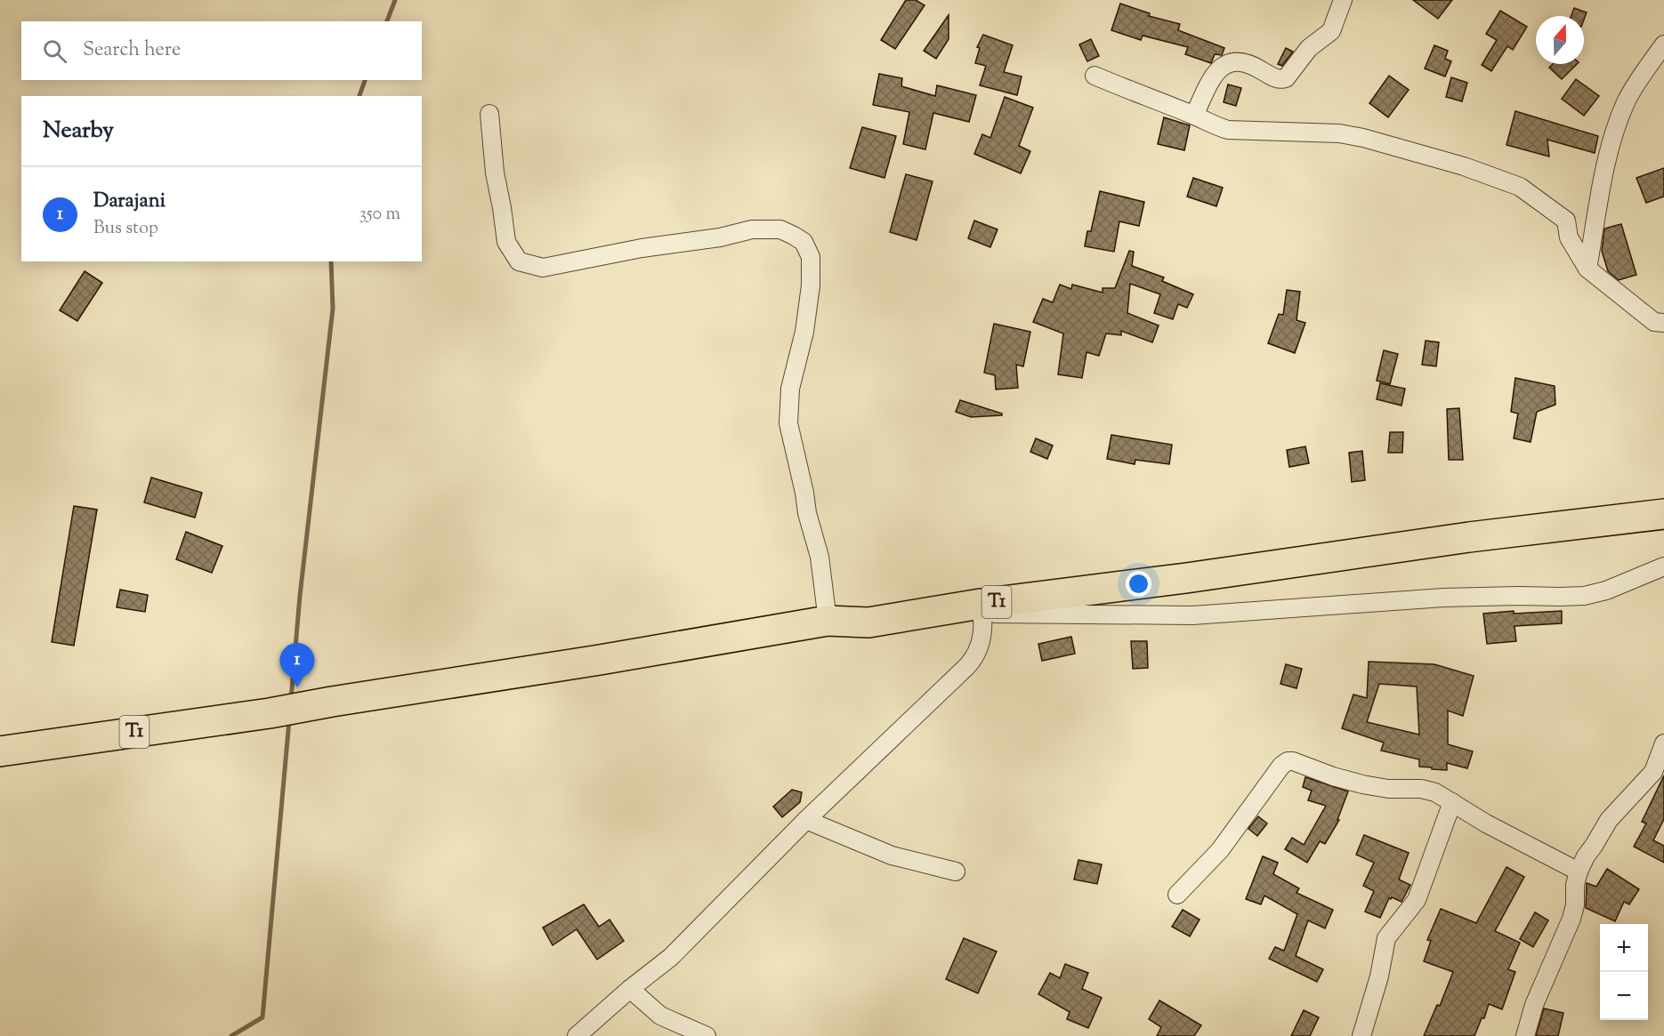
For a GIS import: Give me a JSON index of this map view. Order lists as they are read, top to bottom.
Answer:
{
  "streets": {
    "highway": ["T1"]
  },
  "north": "top",
  "page": {
    "search": "Search here",
    "heading": "Nearby",
    "list": [
      {
        "mark": "1",
        "name": "Darajani",
        "note": "Bus stop",
        "value": "350 m"
      }
    ],
    "pins": "1",
    "map_buttons": ["+", "−"]
  }
}
